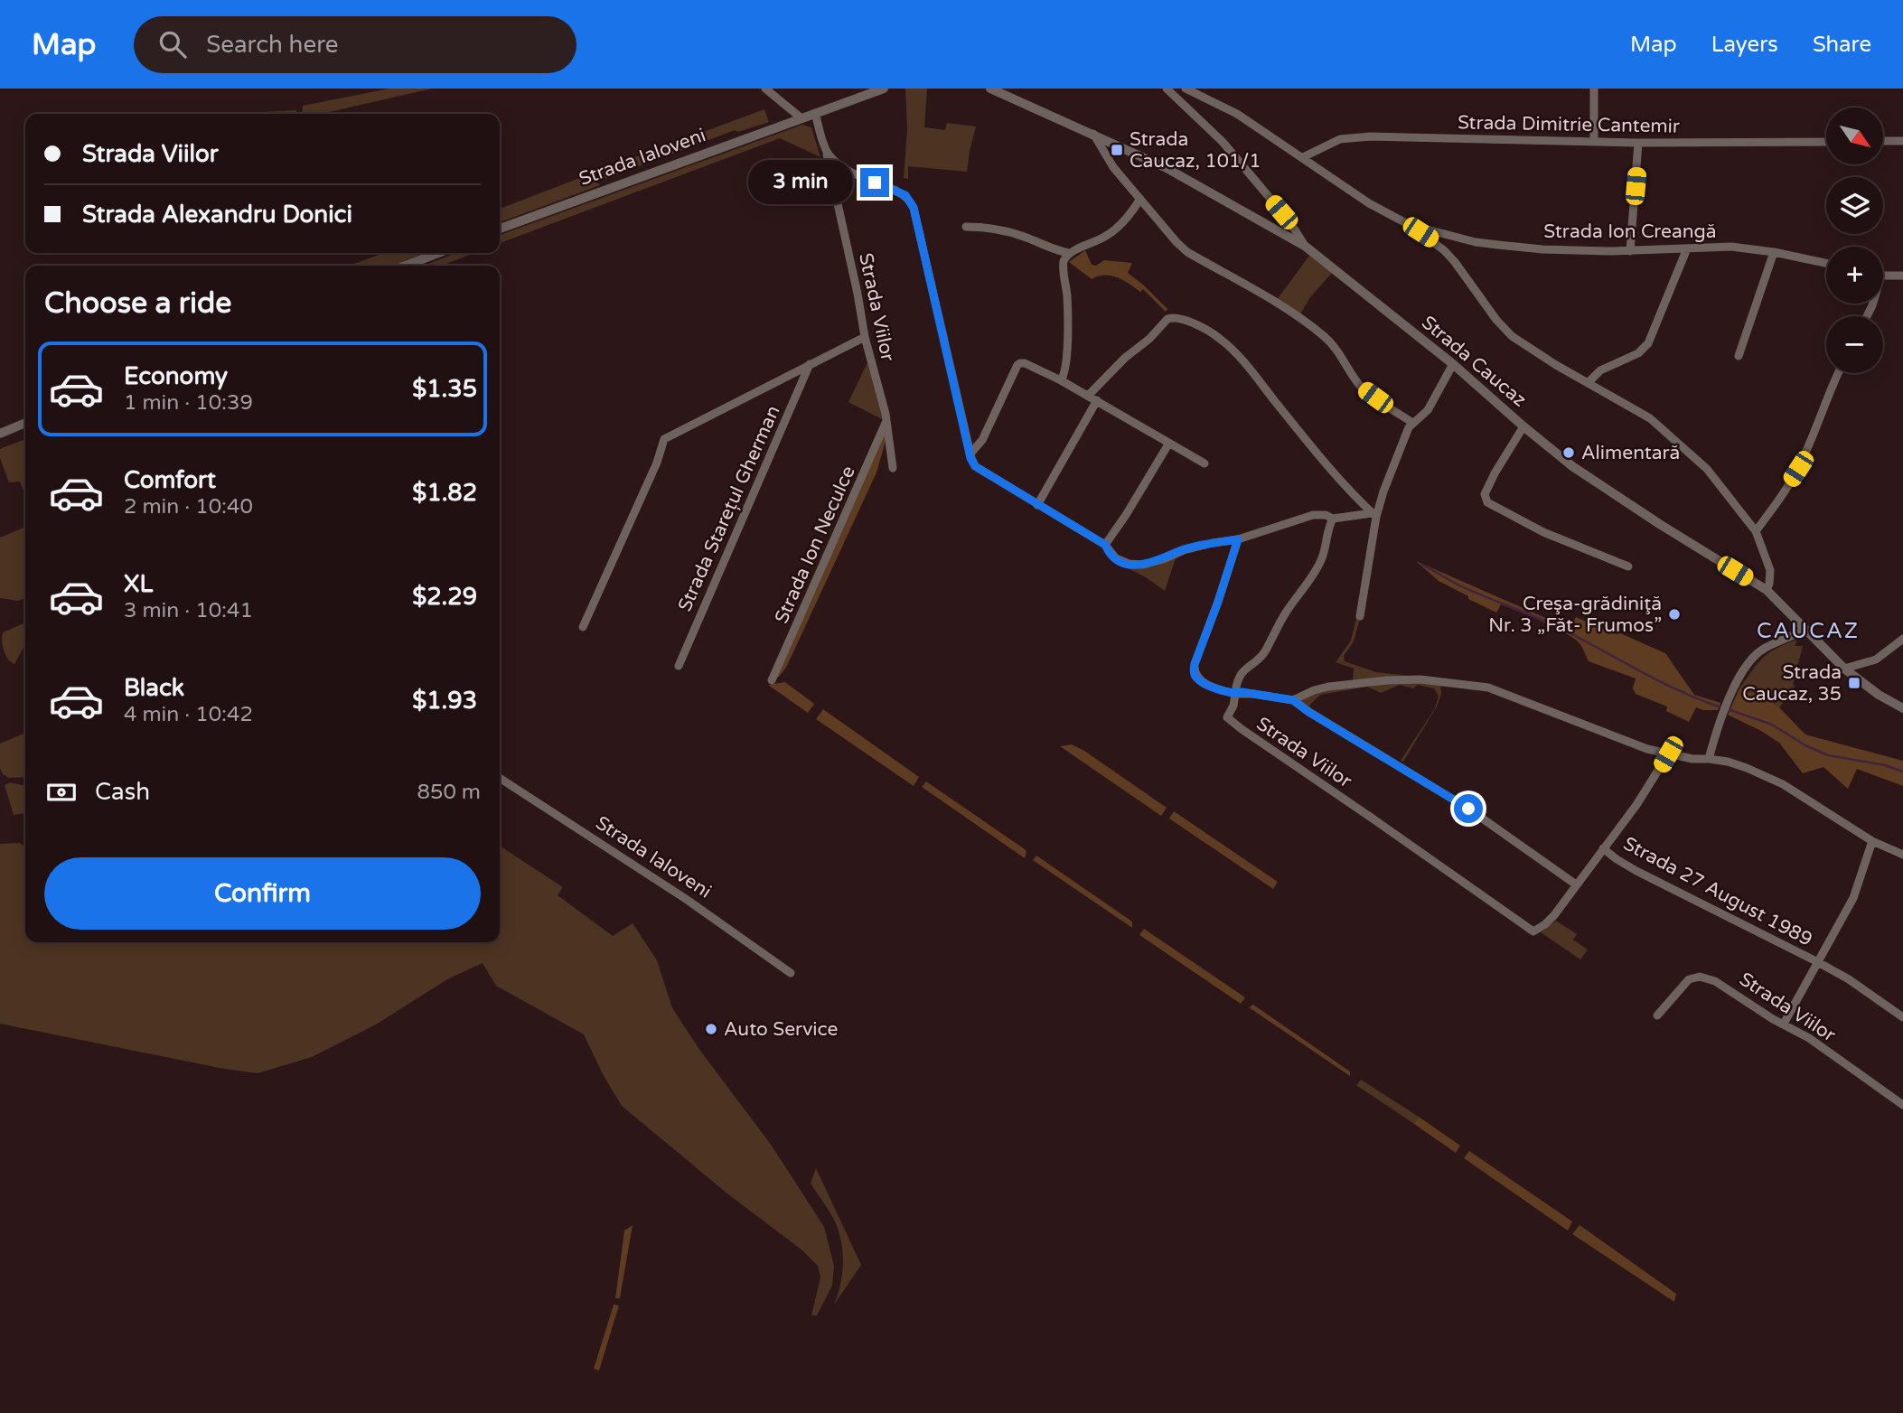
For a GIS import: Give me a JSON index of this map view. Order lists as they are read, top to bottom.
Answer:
{
  "streets": {
    "street": [
      "Strada Dimitrie Cantemir",
      "Strada Ialoveni",
      "Strada Ion Creangă",
      "Strada Viilor",
      "Strada Caucaz",
      "Strada Starețul Gherman",
      "Strada Ion Neculce",
      "Strada 27 August 1989"
    ]
  },
  "crossings": [
    ["Strada Dimitrie Cantemir", "Strada Ion Creangă"],
    ["Strada Viilor", "Strada Ion Neculce"],
    ["Strada Viilor", "Strada 27 August 1989"]
  ],
  "districts": ["CAUCAZ"],
  "places": {
    "transit": ["Strada Caucaz, 101/1", "Strada Caucaz, 35"],
    "other": ["Alimentară", "Creşa-grădiniţă Nr. 3 „Făt- Frumos”", "Auto Service"]
  },
  "north": "bottom right",
  "page": {
    "header": "Map",
    "search": "Search here",
    "nav": ["Map", "Layers", "Share"],
    "map_buttons": ["+", "−"],
    "banner": ["Strada Viilor", "Strada Alexandru Donici"],
    "bubble": "3 min",
    "heading": "Choose a ride",
    "list": [
      {
        "name": "Economy",
        "note": "1 min · 10:39",
        "value": "$1.35"
      },
      {
        "name": "Comfort",
        "note": "2 min · 10:40",
        "value": "$1.82"
      },
      {
        "name": "XL",
        "note": "3 min · 10:41",
        "value": "$2.29"
      },
      {
        "name": "Black",
        "note": "4 min · 10:42",
        "value": "$1.93"
      }
    ],
    "pay": ["Cash", "850 m"],
    "buttons": "Confirm"
  }
}
